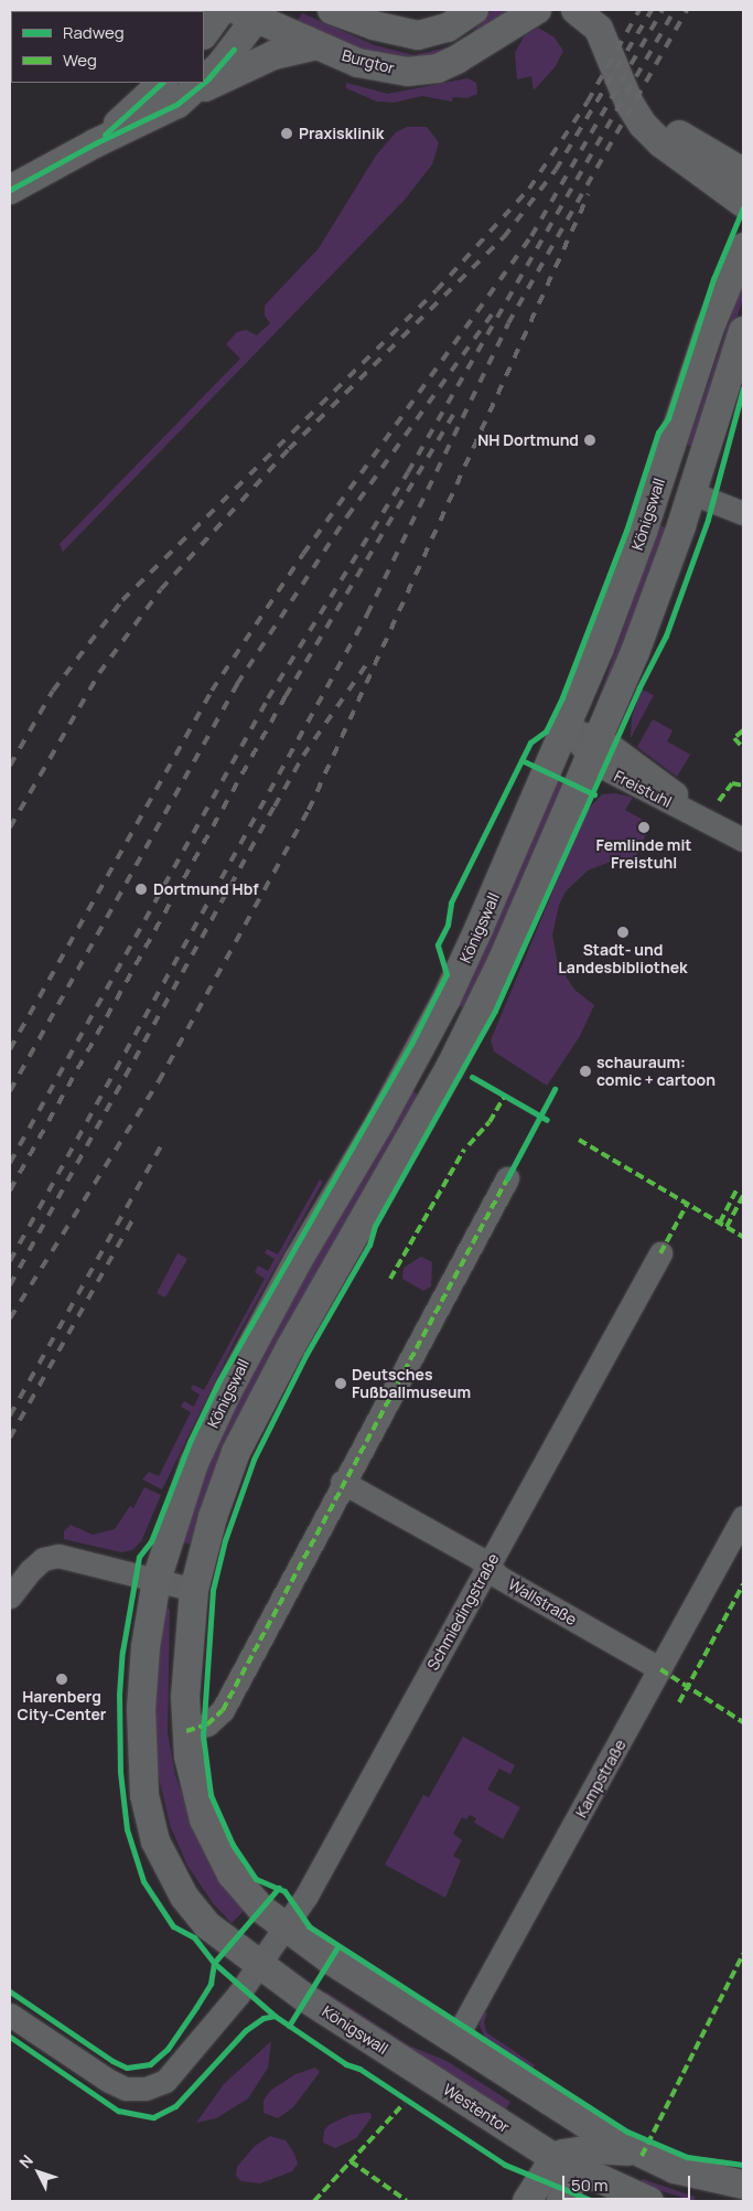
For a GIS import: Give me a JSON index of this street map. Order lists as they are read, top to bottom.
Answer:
{
  "streets": {
    "main road": ["Burgtor", "Königswall", "Westentor"],
    "street": [
      "Freistuhl",
      "Wallstraße",
      "Schmiedingstraße",
      "Kampstraße"
    ]
  },
  "crossings": [
    ["Königswall", "Freistuhl"],
    ["Königswall", "Schmiedingstraße"],
    ["Königswall", "Westentor"],
    ["Wallstraße", "Schmiedingstraße"],
    ["Wallstraße", "Kampstraße"]
  ],
  "places": [
    "Praxisklinik",
    "NH Dortmund",
    "Femlinde mit Freistuhl",
    "Dortmund Hbf",
    "Stadt- und Landesbibliothek",
    "schauraum: comic + cartoon",
    "Deutsches Fußballmuseum",
    "Harenberg City-Center"
  ],
  "legend": ["Radweg", "Weg"],
  "scale_bar": "50 m",
  "north": "top left"
}
